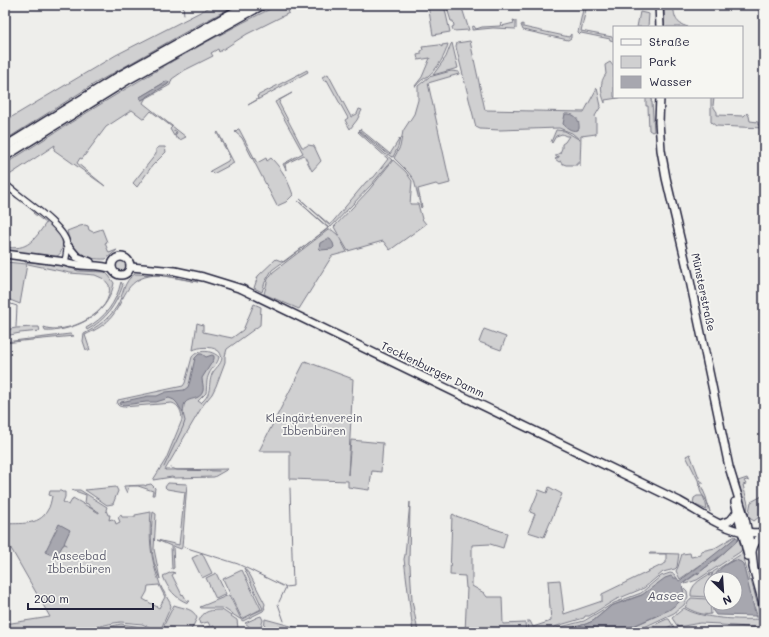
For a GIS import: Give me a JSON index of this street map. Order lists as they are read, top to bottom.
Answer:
{
  "streets": {
    "main road": ["Münsterstraße", "Tecklenburger Damm"]
  },
  "crossings": [
    ["Münsterstraße", "Tecklenburger Damm"]
  ],
  "water": ["Aasee"],
  "parks": ["Kleingärtenverein Ibbenbüren", "Aaseebad Ibbenbüren"],
  "legend": ["Straße", "Park", "Wasser"],
  "scale_bar": "200 m",
  "north": "bottom right"
}
